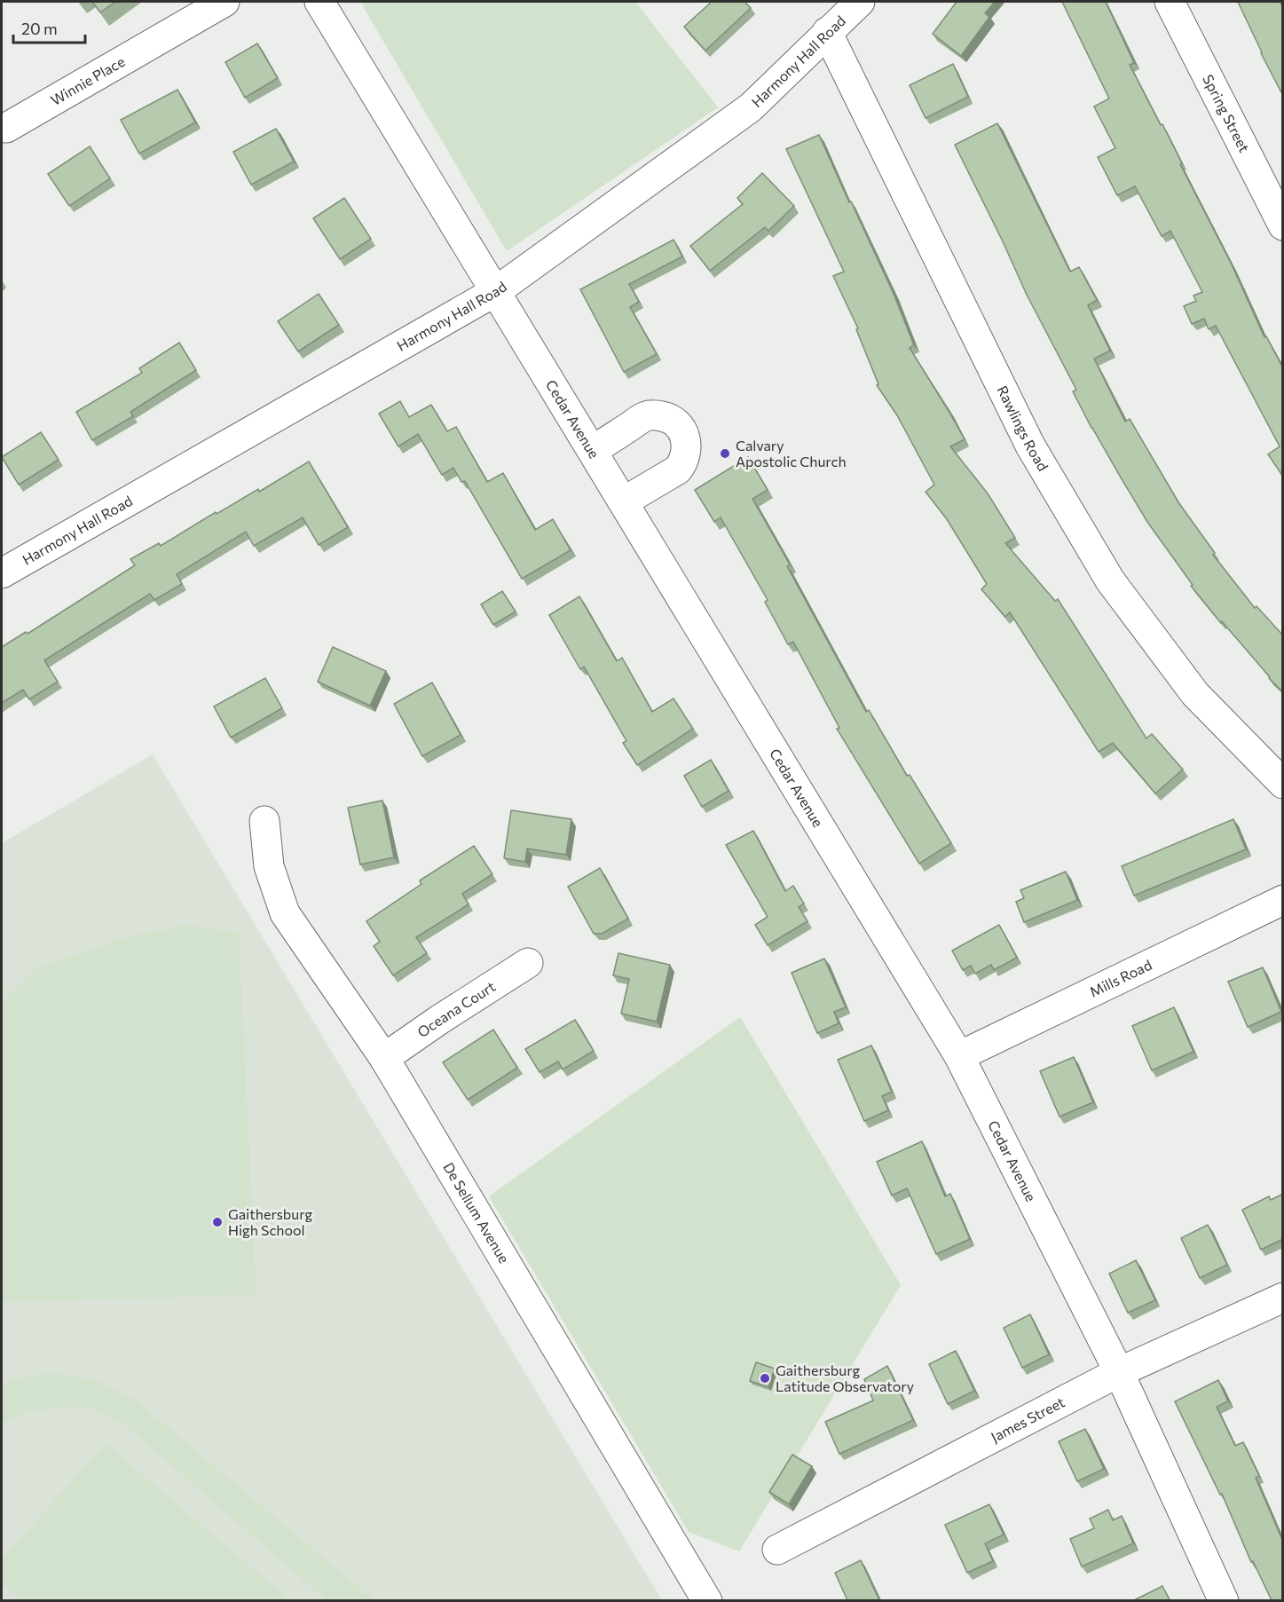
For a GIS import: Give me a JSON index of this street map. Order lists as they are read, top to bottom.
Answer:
{
  "streets": {
    "street": [
      "Harmony Hall Road",
      "Winnie Place",
      "Spring Street",
      "Cedar Avenue",
      "Rawlings Road",
      "Mills Road",
      "Oceana Court",
      "De Sellum Avenue",
      "James Street"
    ]
  },
  "crossings": [
    ["Harmony Hall Road", "Cedar Avenue"],
    ["Harmony Hall Road", "Rawlings Road"],
    ["Cedar Avenue", "Mills Road"],
    ["Cedar Avenue", "James Street"],
    ["Oceana Court", "De Sellum Avenue"]
  ],
  "places": ["Calvary Apostolic Church", "Gaithersburg High School", "Gaithersburg Latitude Observatory"],
  "scale_bar": "20 m"
}
